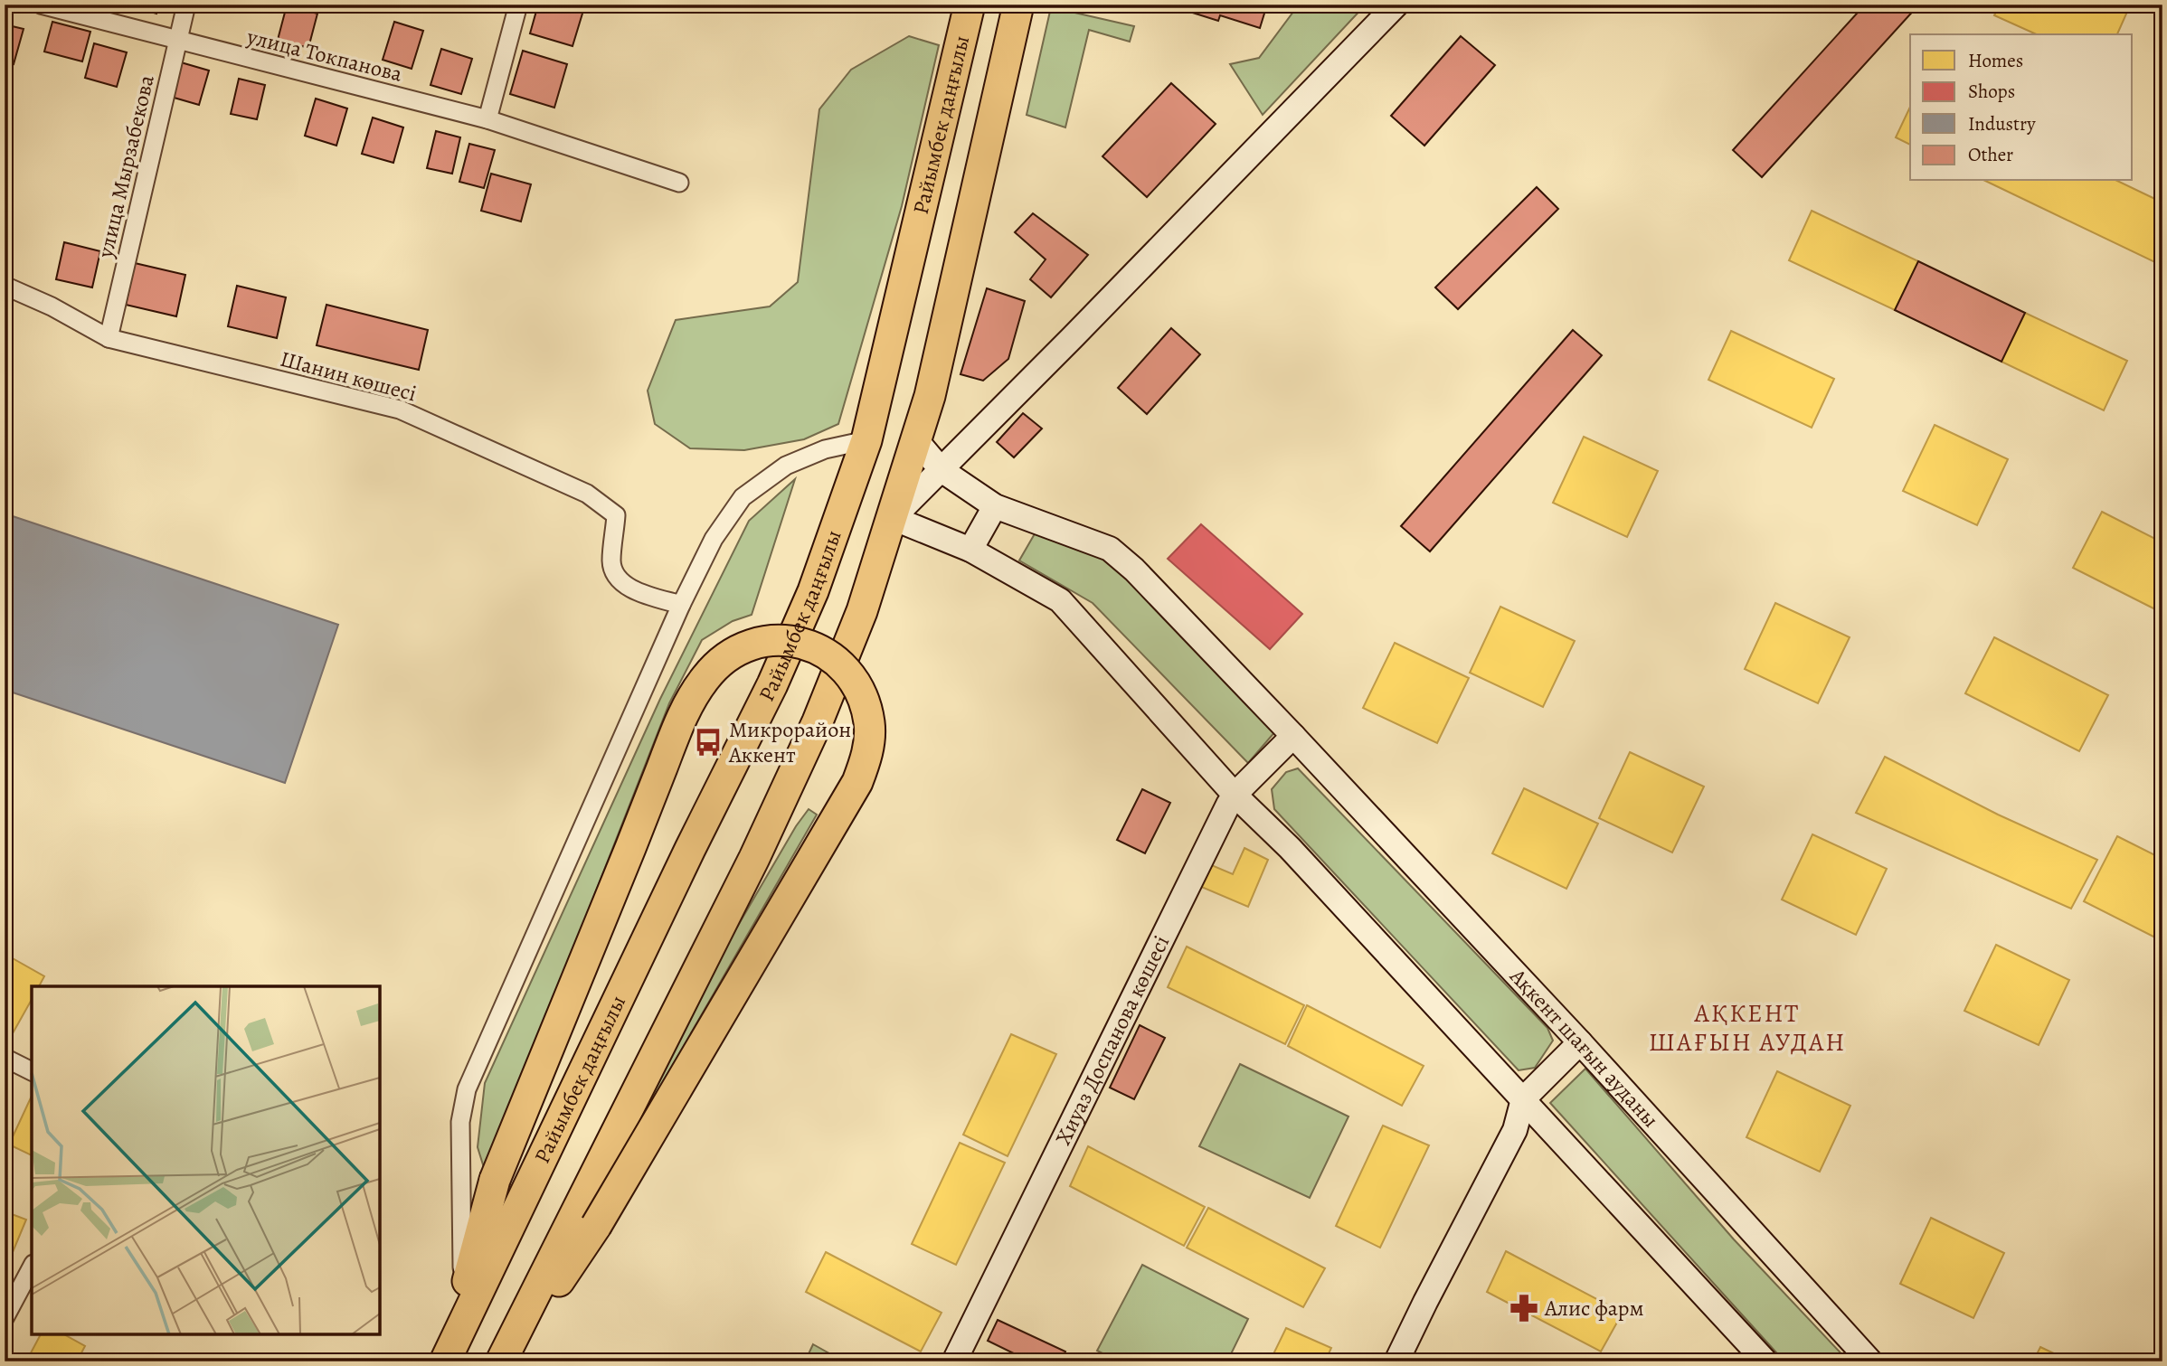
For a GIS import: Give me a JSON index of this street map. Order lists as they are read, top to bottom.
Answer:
{
  "streets": {
    "highway": ["Райымбек даңғылы"],
    "street": [
      "улица Токпанова",
      "улица Мырзабекова",
      "Шанин көшесі",
      "Хиуаз Доспанова көшесі",
      "Ақкент шағын ауданы"
    ]
  },
  "crossings": [
    ["улица Токпанова", "улица Мырзабекова"],
    ["улица Мырзабекова", "Шанин көшесі"],
    ["Хиуаз Доспанова көшесі", "Ақкент шағын ауданы"]
  ],
  "districts": ["АҚКЕНТ ШАҒЫН АУДАН"],
  "places": {
    "bus stop": ["Микрорайон Аккент"],
    "pharmacy": ["Алис фарм"]
  },
  "legend": [
    "Homes",
    "Shops",
    "Industry",
    "Other"
  ]
}
